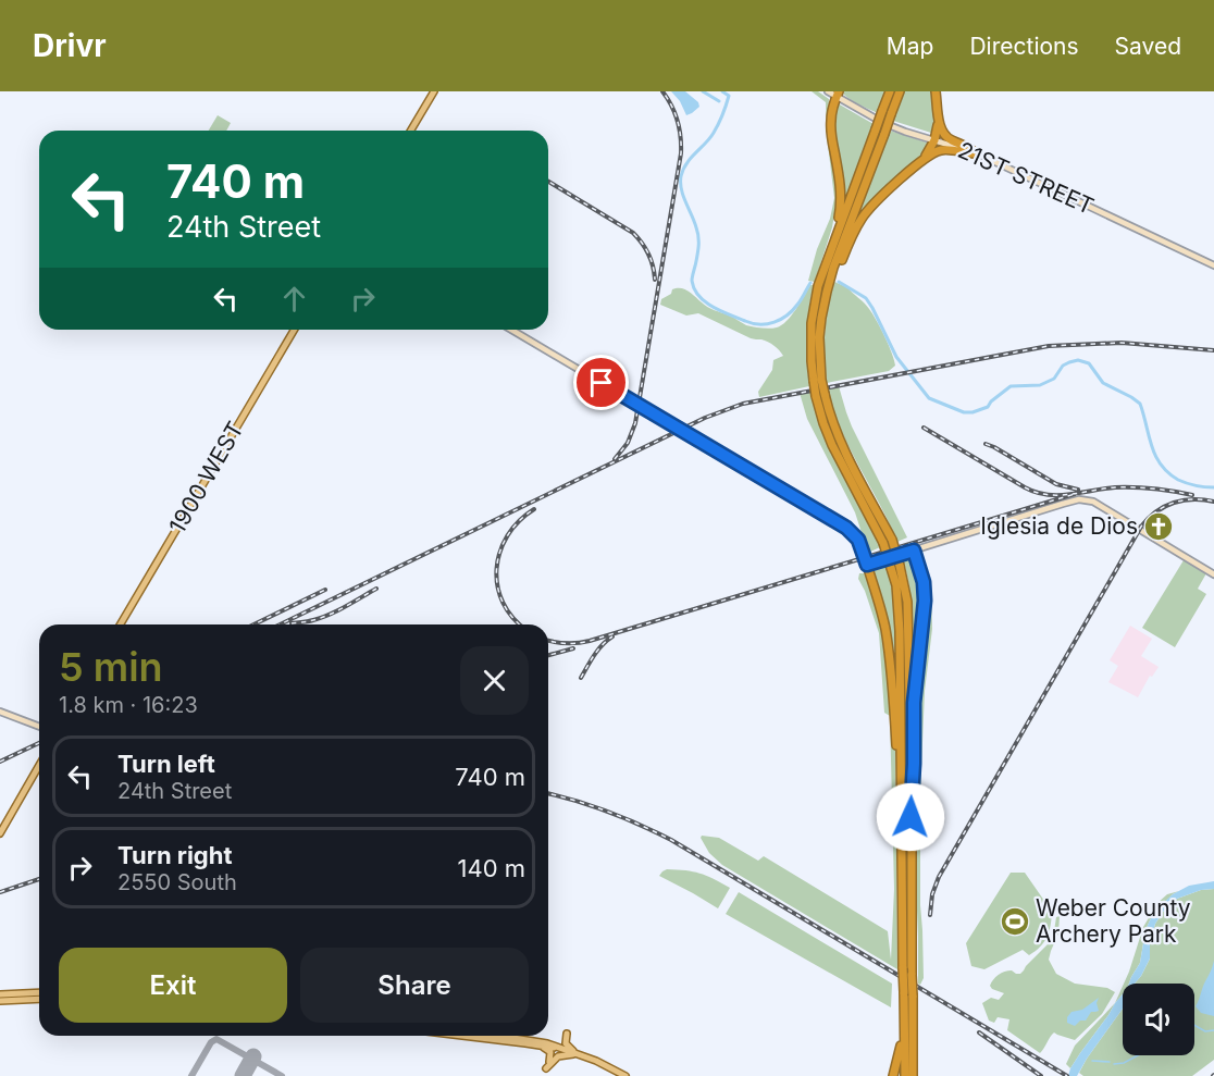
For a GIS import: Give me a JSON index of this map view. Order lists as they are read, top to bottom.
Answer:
{
  "streets": {
    "main road": ["21ST STREET", "1900 WEST"]
  },
  "places": {
    "church": ["Iglesia de Dios"],
    "sports": ["Weber County Archery Park"]
  },
  "page": {
    "header": "Drivr",
    "nav": ["Map", "Directions", "Saved"],
    "turn": ["740 m", "24th Street"],
    "heading": ["5 min", "1.8 km · 16:23"],
    "list": [
      {
        "name": "Turn left",
        "note": "24th Street",
        "value": "740 m"
      },
      {
        "name": "Turn right",
        "note": "2550 South",
        "value": "140 m"
      }
    ],
    "buttons": ["Exit", "Share"]
  }
}
